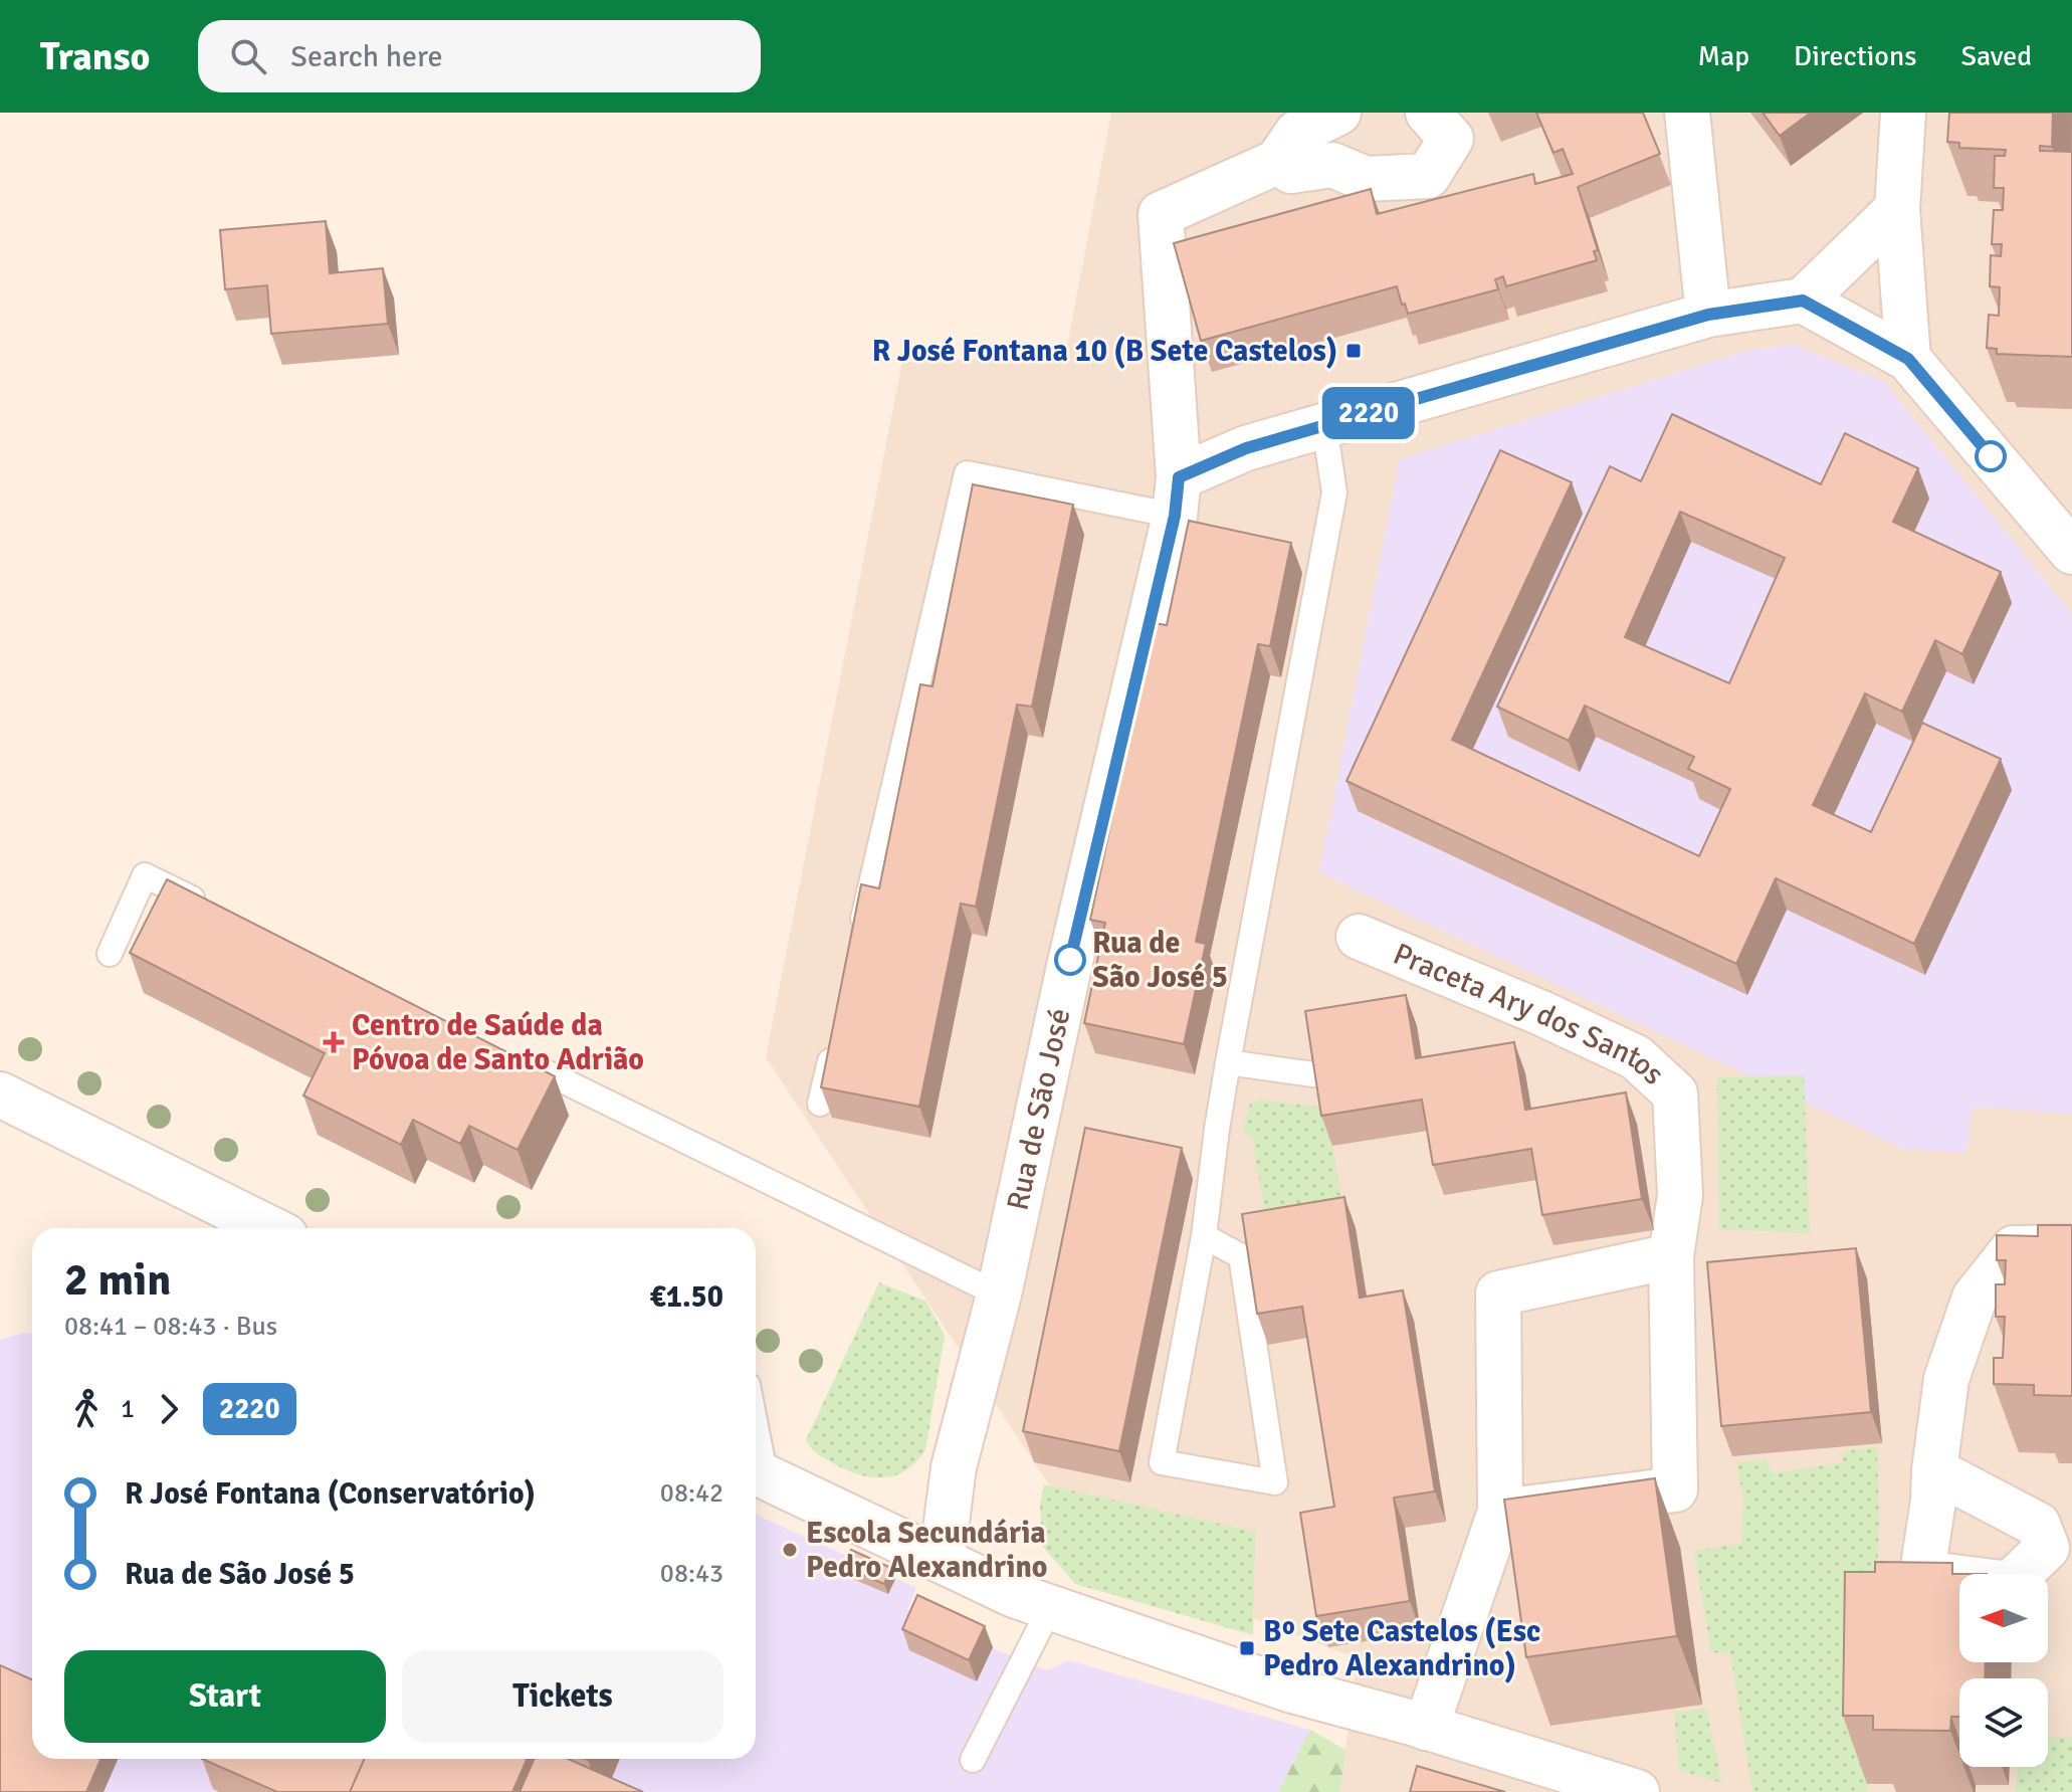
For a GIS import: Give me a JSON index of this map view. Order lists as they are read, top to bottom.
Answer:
{
  "streets": {
    "street": ["Praceta Ary dos Santos", "Rua de São José"]
  },
  "places": {
    "transit": ["R José Fontana 10 (B Sete Castelos)", "Bº Sete Castelos (Esc Pedro Alexandrino)"],
    "other": ["Rua de São José 5", "Escola Secundária Pedro Alexandrino"],
    "health": ["Centro de Saúde da Póvoa de Santo Adrião"]
  },
  "lines": ["bus line 2220"],
  "north": "left",
  "page": {
    "header": "Transo",
    "search": "Search here",
    "nav": ["Map", "Directions", "Saved"],
    "on_map": "2220",
    "heading": ["2 min", "08:41 – 08:43 · Bus", "€1.50"],
    "legs": ["1", "2220"],
    "list": [
      {
        "name": "R José Fontana (Conservatório)",
        "value": "08:42"
      },
      {
        "name": "Rua de São José 5",
        "value": "08:43"
      }
    ],
    "buttons": ["Start", "Tickets"]
  }
}
